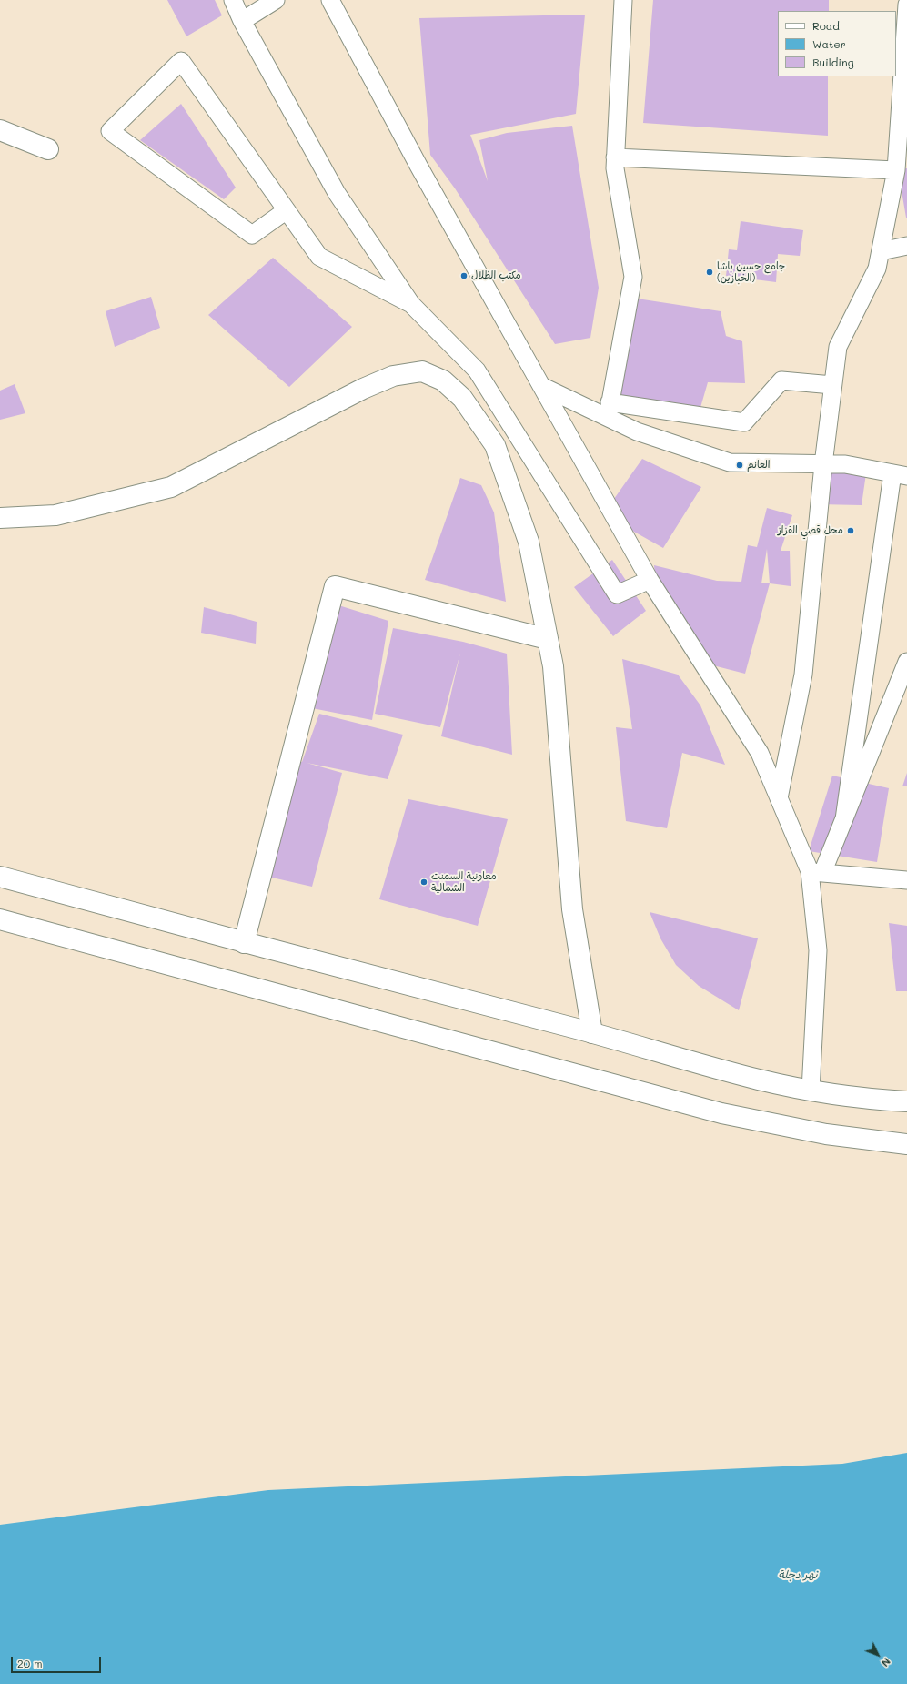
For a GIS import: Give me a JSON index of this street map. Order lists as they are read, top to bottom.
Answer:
{
  "water": ["نهر دجلة"],
  "places": [
    "جامع حسين باشا (الخبازين)",
    "مكتب الظلال",
    "الغانم",
    "محل قصي القزاز",
    "معاونية السمنت الشمالية"
  ],
  "legend": ["Road", "Water", "Building"],
  "scale_bar": "20 m",
  "north": "bottom right"
}
